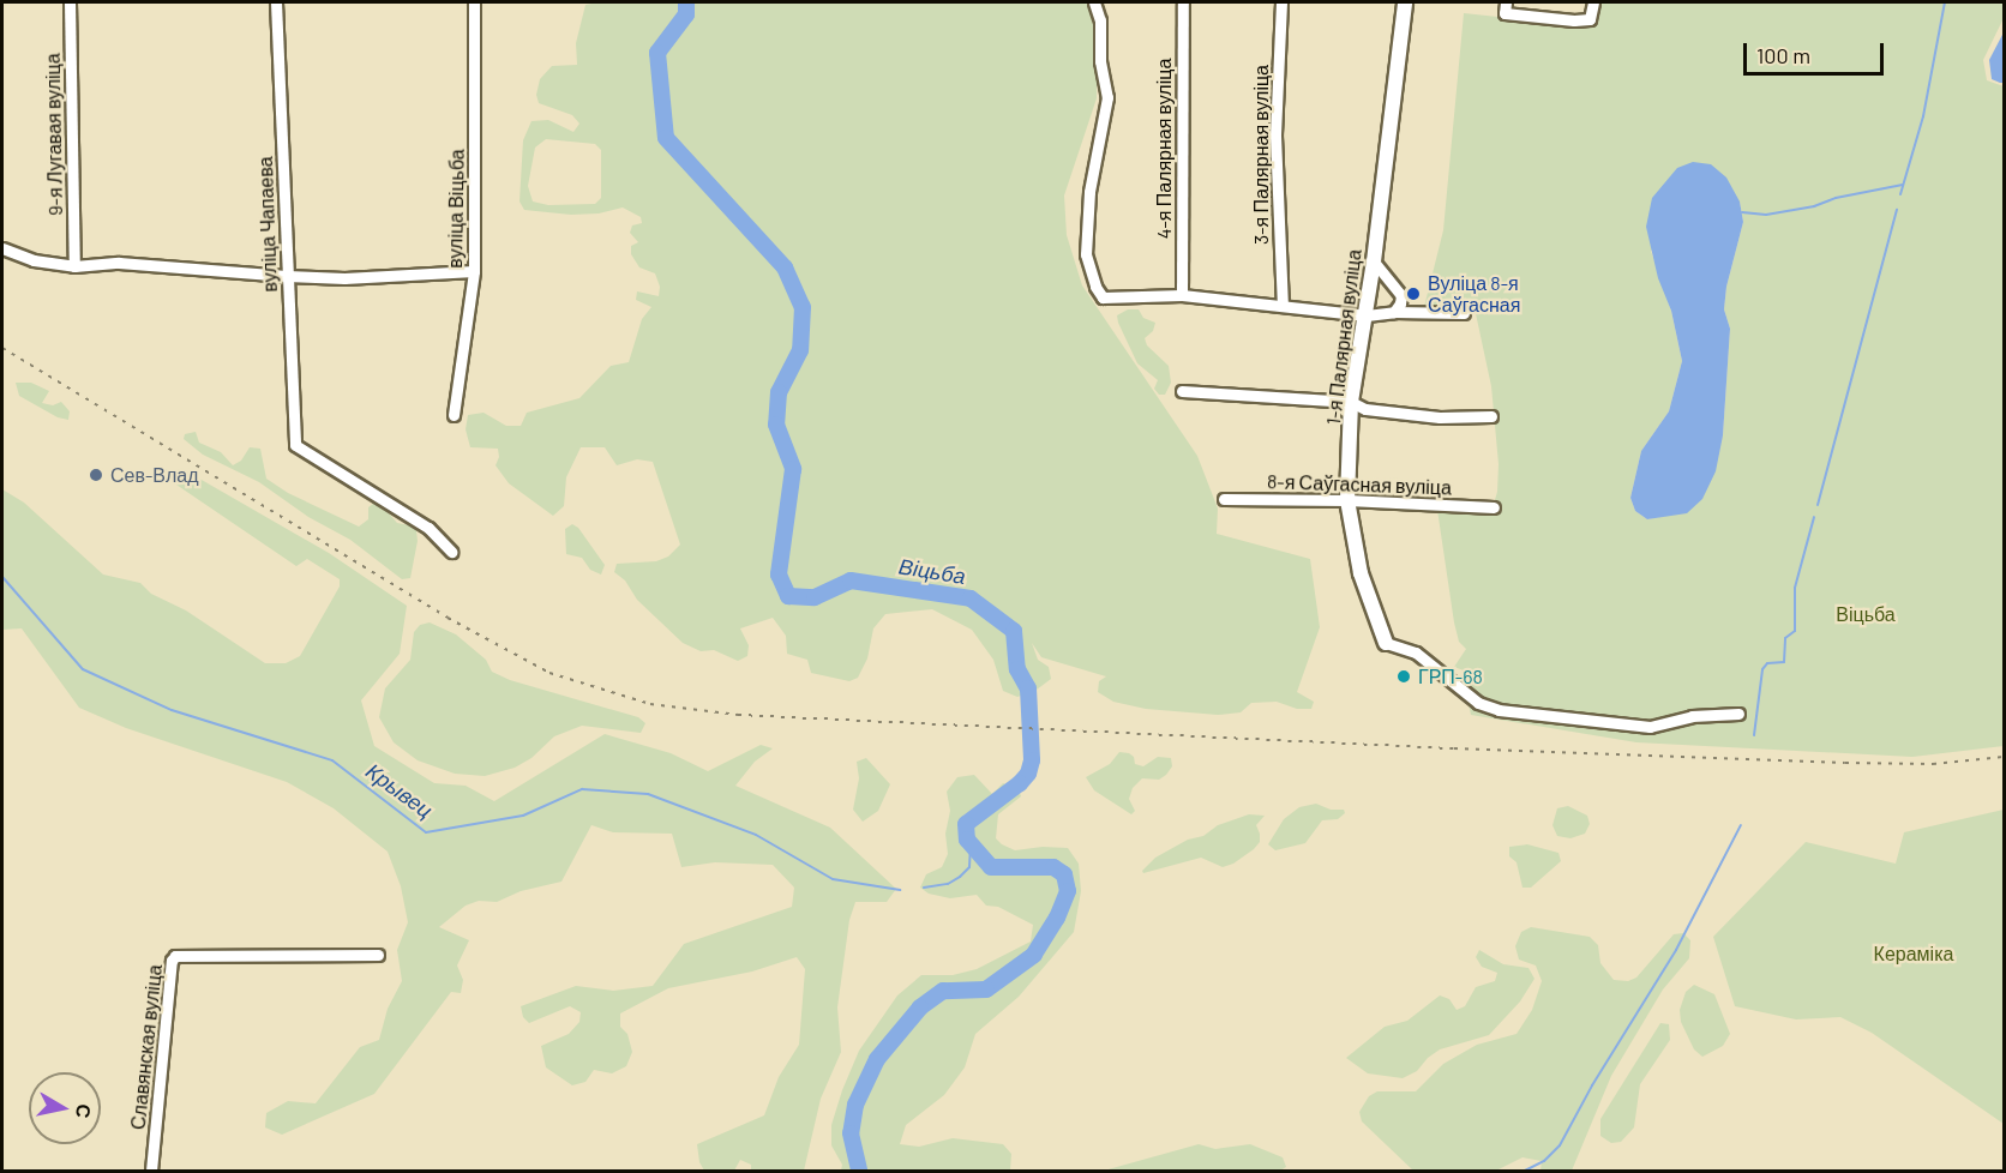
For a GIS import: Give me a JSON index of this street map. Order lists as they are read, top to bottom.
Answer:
{
  "streets": {
    "street": [
      "9-я Лугавая вуліца",
      "4-я Палярная вуліца",
      "3-я Палярная вуліца",
      "вуліца Віцьба",
      "вуліца Чапаева",
      "1-я Палярная вуліца",
      "8-я Саўгасная вуліца",
      "Славянская вуліца"
    ]
  },
  "crossings": [
    ["1-я Палярная вуліца", "8-я Саўгасная вуліца"]
  ],
  "water": ["Віцьба", "Крывец"],
  "parks": ["Віцьба", "Кераміка"],
  "places": ["Вуліца 8-я Саўгасная", "Сев-Влад", "ГРП-68"],
  "scale_bar": "100 m",
  "north": "right"
}
